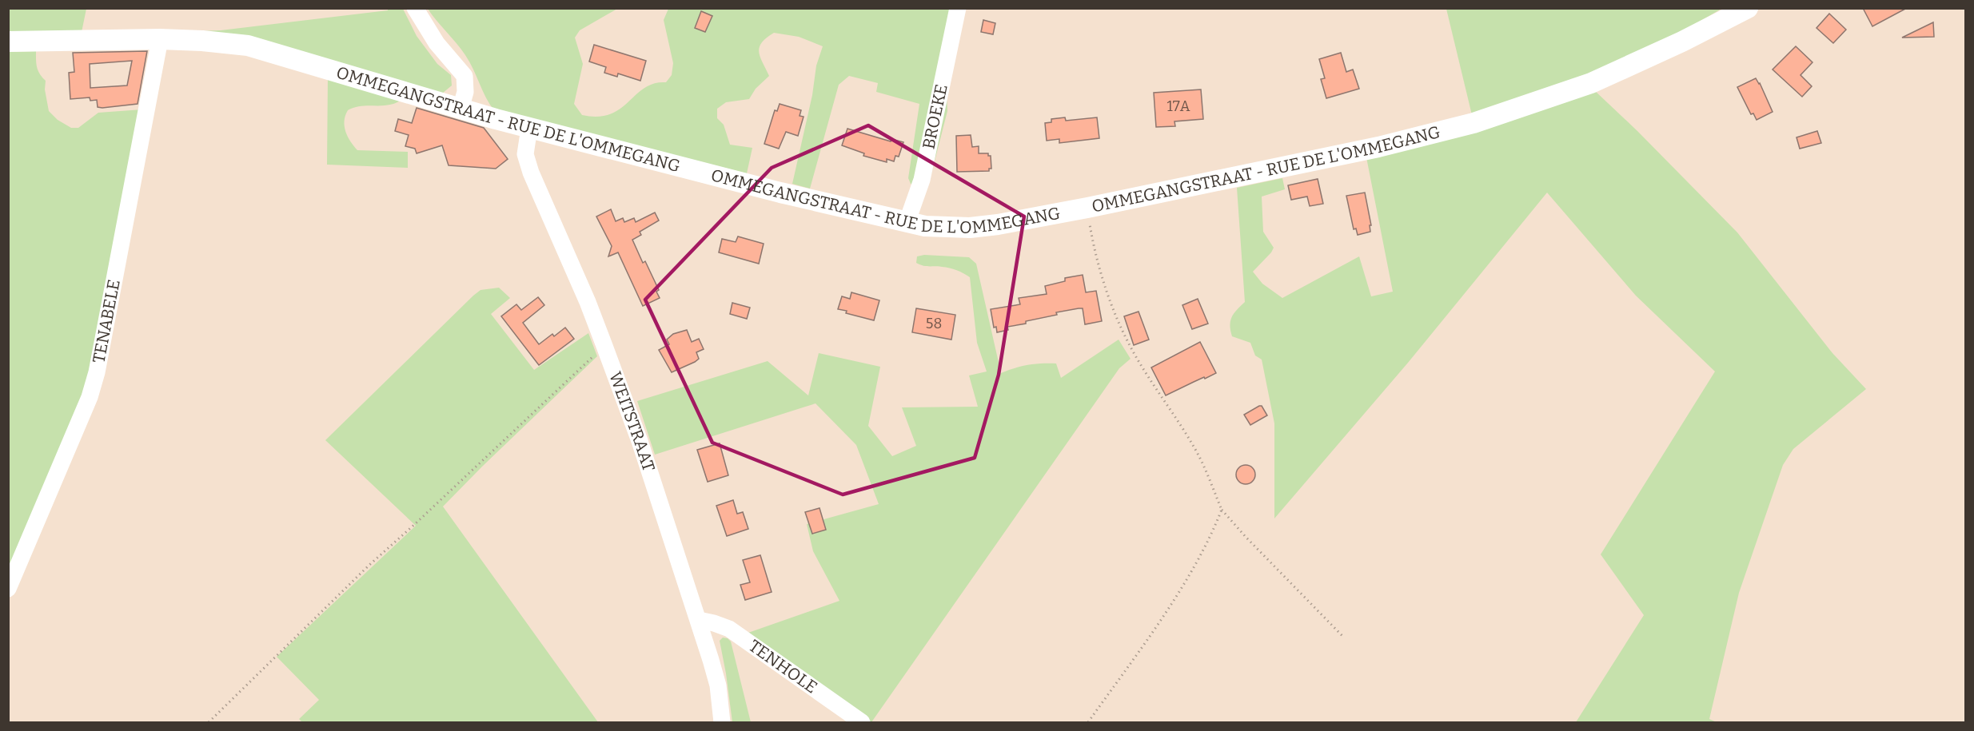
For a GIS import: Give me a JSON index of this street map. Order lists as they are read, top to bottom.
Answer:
{
  "streets": {
    "main road": ["OMMEGANGSTRAAT - RUE DE L'OMMEGANG"],
    "street": [
      "BROEKE",
      "TENABELE",
      "WEITSTRAAT",
      "TENHOLE"
    ]
  },
  "crossings": [
    ["BROEKE", "OMMEGANGSTRAAT - RUE DE L'OMMEGANG"],
    ["OMMEGANGSTRAAT - RUE DE L'OMMEGANG", "TENABELE"],
    ["OMMEGANGSTRAAT - RUE DE L'OMMEGANG", "WEITSTRAAT"],
    ["WEITSTRAAT", "TENHOLE"]
  ],
  "house_numbers": ["17A", "58"]
}
